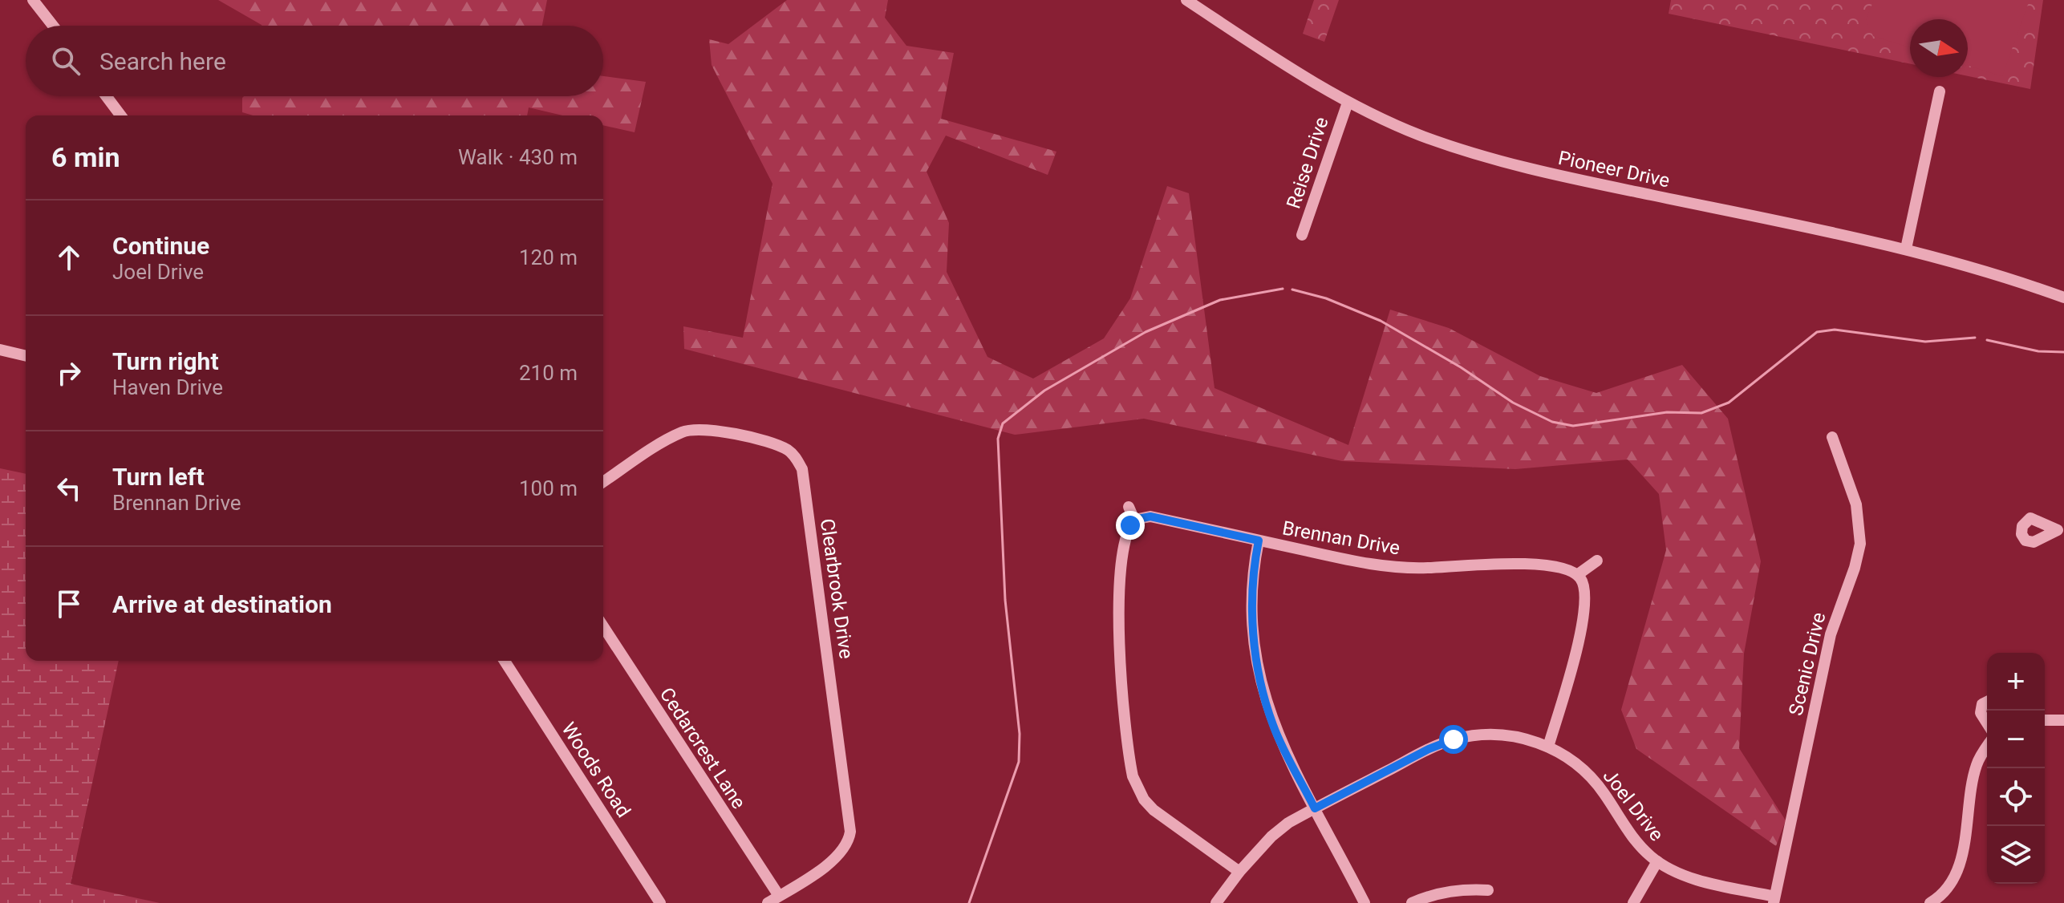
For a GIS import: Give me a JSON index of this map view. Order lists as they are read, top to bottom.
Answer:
{
  "streets": {
    "street": [
      "Reise Drive",
      "Pioneer Drive",
      "Brennan Drive",
      "Clearbrook Drive",
      "Scenic Drive",
      "Cedarcrest Lane",
      "Woods Road",
      "Joel Drive"
    ]
  },
  "crossings": [
    ["Reise Drive", "Pioneer Drive"],
    ["Clearbrook Drive", "Cedarcrest Lane"],
    ["Scenic Drive", "Joel Drive"]
  ],
  "north": "right",
  "page": {
    "search": "Search here",
    "heading": ["6 min", "Walk · 430 m"],
    "list": [
      ["Continue", "Joel Drive", "120 m"],
      ["Turn right", "Haven Drive", "210 m"],
      ["Turn left", "Brennan Drive", "100 m"],
      "Arrive at destination"
    ],
    "map_buttons": ["+", "−"]
  }
}
